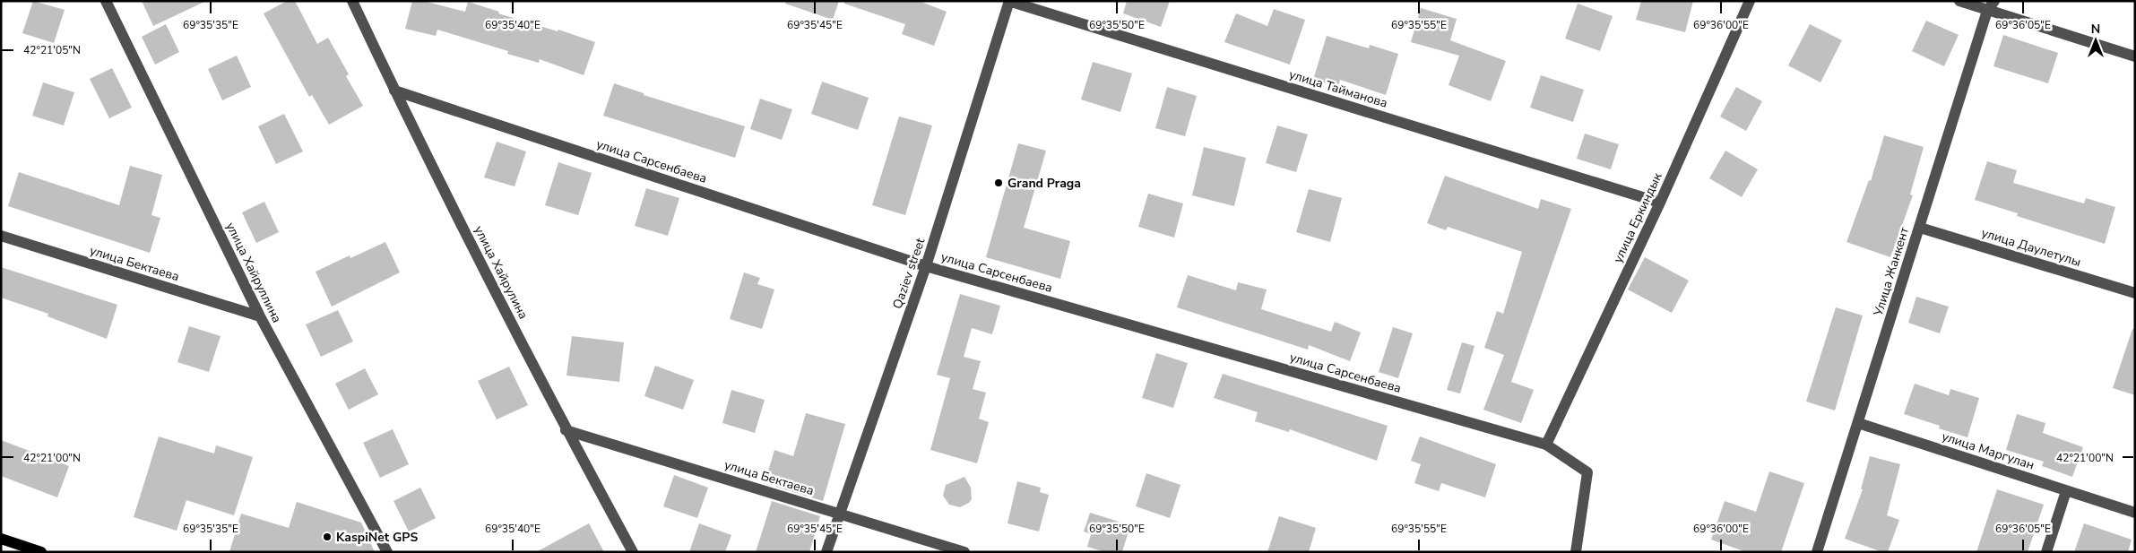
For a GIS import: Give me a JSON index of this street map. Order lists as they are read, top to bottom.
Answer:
{
  "streets": {
    "street": [
      "улица Тайманова",
      "улица Сарсенбаева",
      "улица Еркиндык",
      "улица Даулетулы",
      "улица Бектаева",
      "Улица Жанкент",
      "улица Хайруллина",
      "улица Хайрулина",
      "Qaziev street",
      "улица Маргулан"
    ]
  },
  "crossings": [
    ["улица Тайманова", "улица Еркиндык"],
    ["улица Тайманова", "Qaziev street"],
    ["улица Сарсенбаева", "улица Еркиндык"],
    ["улица Сарсенбаева", "улица Хайрулина"],
    ["улица Сарсенбаева", "Qaziev street"],
    ["улица Даулетулы", "Улица Жанкент"],
    ["улица Бектаева", "улица Хайруллина"],
    ["улица Бектаева", "улица Хайрулина"],
    ["улица Бектаева", "Qaziev street"],
    ["Улица Жанкент", "улица Маргулан"]
  ],
  "places": ["Grand Praga", "KaspiNet GPS"],
  "north": "top",
  "coordinates": [
    "69°35'35\"E",
    "69°35'40\"E",
    "69°35'45\"E",
    "69°35'50\"E",
    "69°35'55\"E",
    "69°36'00\"E",
    "69°36'05\"E",
    "42°21'05\"N",
    "42°21'00\"N"
  ]
}
